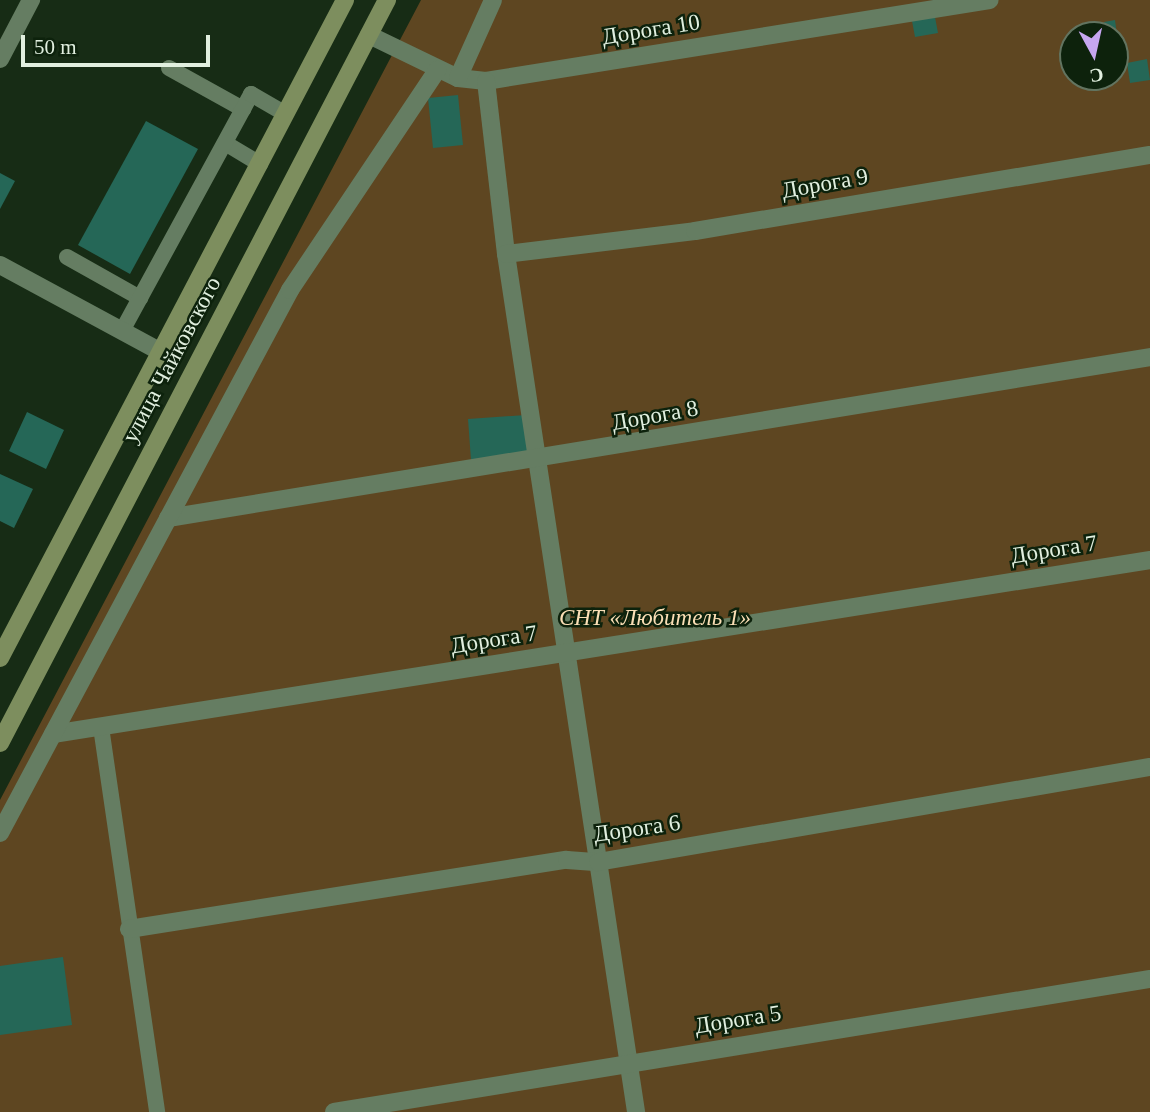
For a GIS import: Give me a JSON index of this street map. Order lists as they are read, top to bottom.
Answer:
{
  "streets": {
    "main road": ["улица Чайковского"],
    "street": [
      "Дорога 10",
      "Дорога 9",
      "Дорога 8",
      "Дорога 7",
      "Дорога 6",
      "Дорога 5"
    ]
  },
  "crossings": [
    ["Дорога 10", "улица Чайковского"]
  ],
  "parks": ["СНТ «Любитель 1»"],
  "scale_bar": "50 m",
  "north": "bottom"
}
